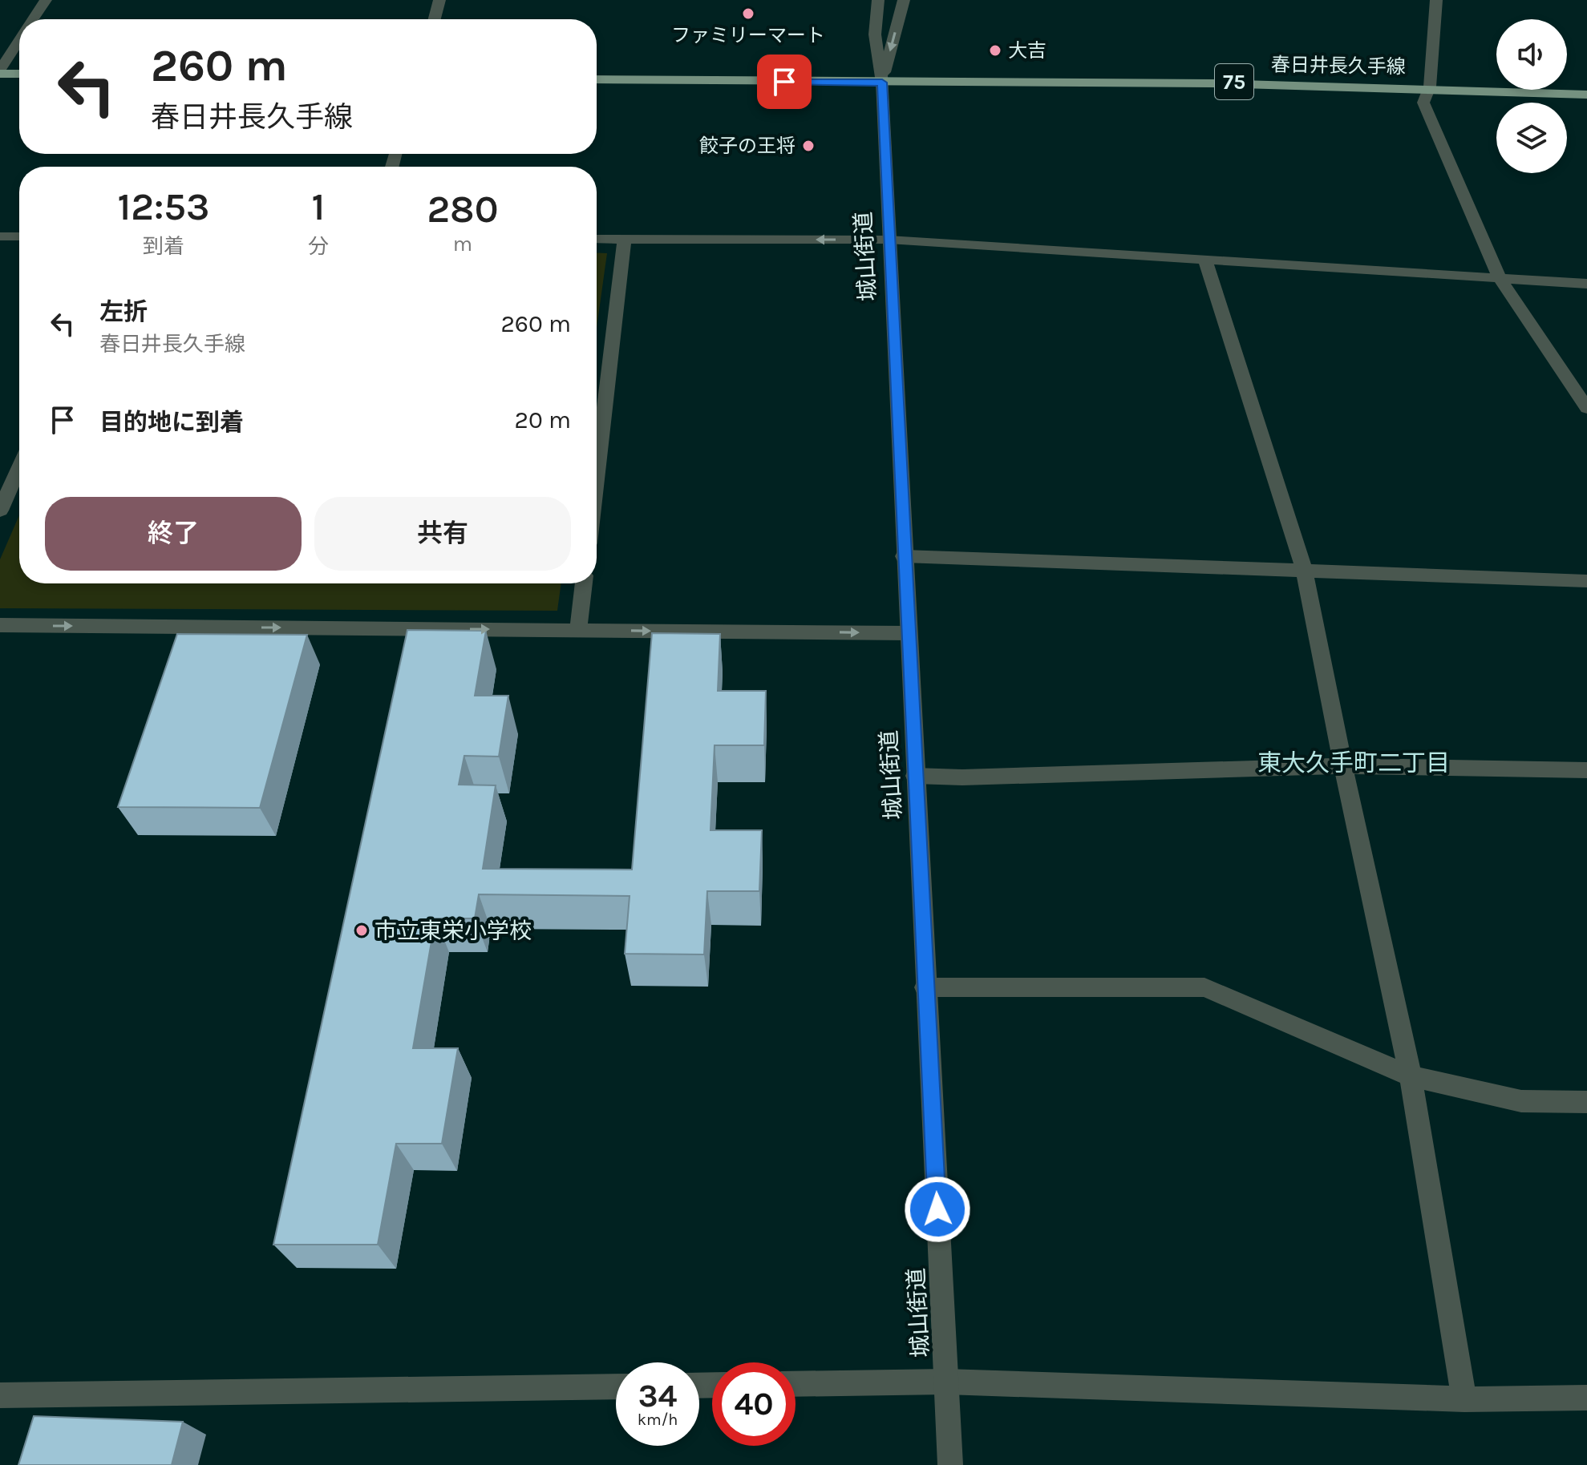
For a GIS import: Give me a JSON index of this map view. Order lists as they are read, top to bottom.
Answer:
{
  "streets": {
    "main road": ["春日井長久手線", "75"],
    "street": ["城山街道"]
  },
  "crossings": [
    ["春日井長久手線", "城山街道"]
  ],
  "districts": ["東大久手町二丁目"],
  "places": [
    "ファミリーマート",
    "大吉",
    "餃子の王将",
    "市立東栄小学校"
  ],
  "page": {
    "turn": ["260 m", "春日井長久手線"],
    "eta": [
      "12:53",
      "到着",
      "1",
      "分",
      "280",
      "m"
    ],
    "list": [
      {
        "name": "左折",
        "note": "春日井長久手線",
        "value": "260 m"
      },
      {
        "name": "目的地に到着",
        "value": "20 m"
      }
    ],
    "buttons": ["終了", "共有"],
    "speed": "34 km/h",
    "limit": "40"
  }
}
